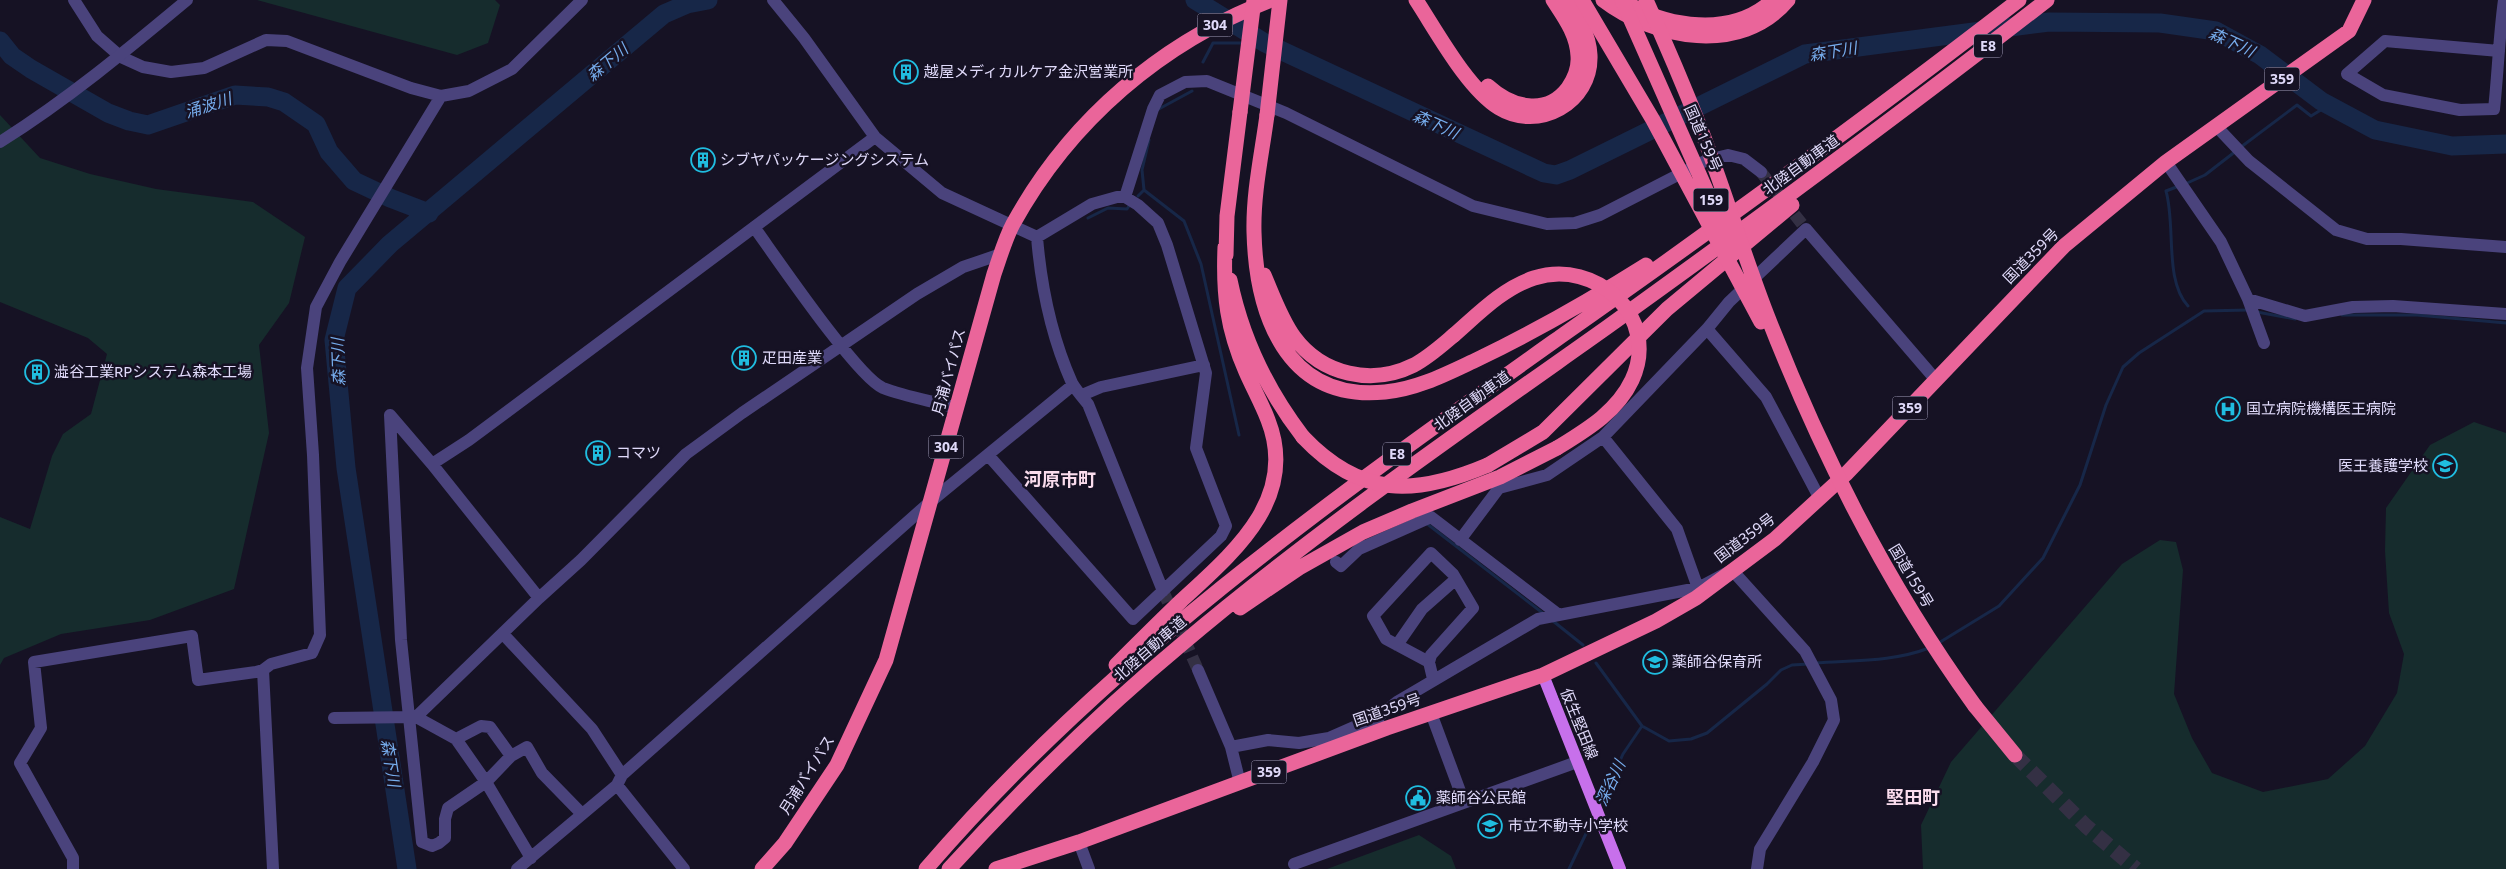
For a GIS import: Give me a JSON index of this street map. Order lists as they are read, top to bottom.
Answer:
{
  "streets": {
    "highway": [
      "304",
      "E8",
      "359",
      "国道159号",
      "北陸自動車道",
      "159",
      "国道359号",
      "月浦バイパス"
    ],
    "main road": ["仮生堅田線"]
  },
  "crossings": [
    ["国道159号", "159"],
    ["国道359号", "仮生堅田線"]
  ],
  "districts": ["河原市町", "堅田町"],
  "water": ["森下川", "涌波川", "深谷川"],
  "places": {
    "building": [
      "越屋メディカルケア金沢営業所",
      "シブヤパッケージングシステム",
      "疋田産業",
      "澁谷工業RPシステム森本工場",
      "コマツ"
    ],
    "hospital": ["国立病院機構医王病院"],
    "school or university": ["医王養護学校", "薬師谷保育所", "市立不動寺小学校"],
    "public building": ["薬師谷公民館"]
  }
}
